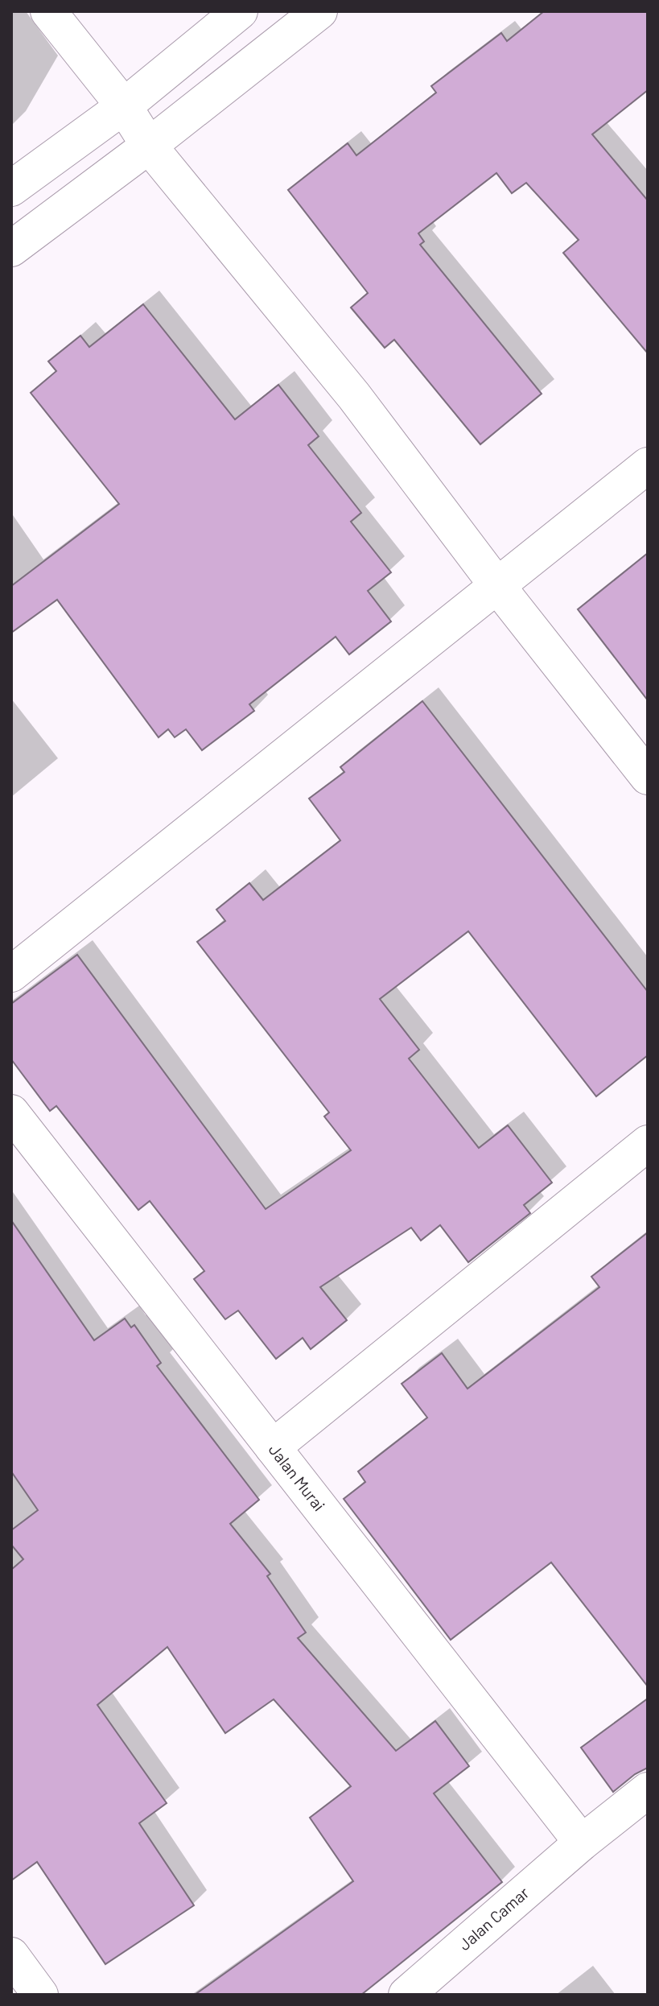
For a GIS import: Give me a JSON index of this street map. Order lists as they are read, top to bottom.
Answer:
{
  "streets": {
    "street": ["Jalan Murai", "Jalan Camar"]
  },
  "crossings": [
    ["Jalan Murai", "Jalan Camar"]
  ]
}
